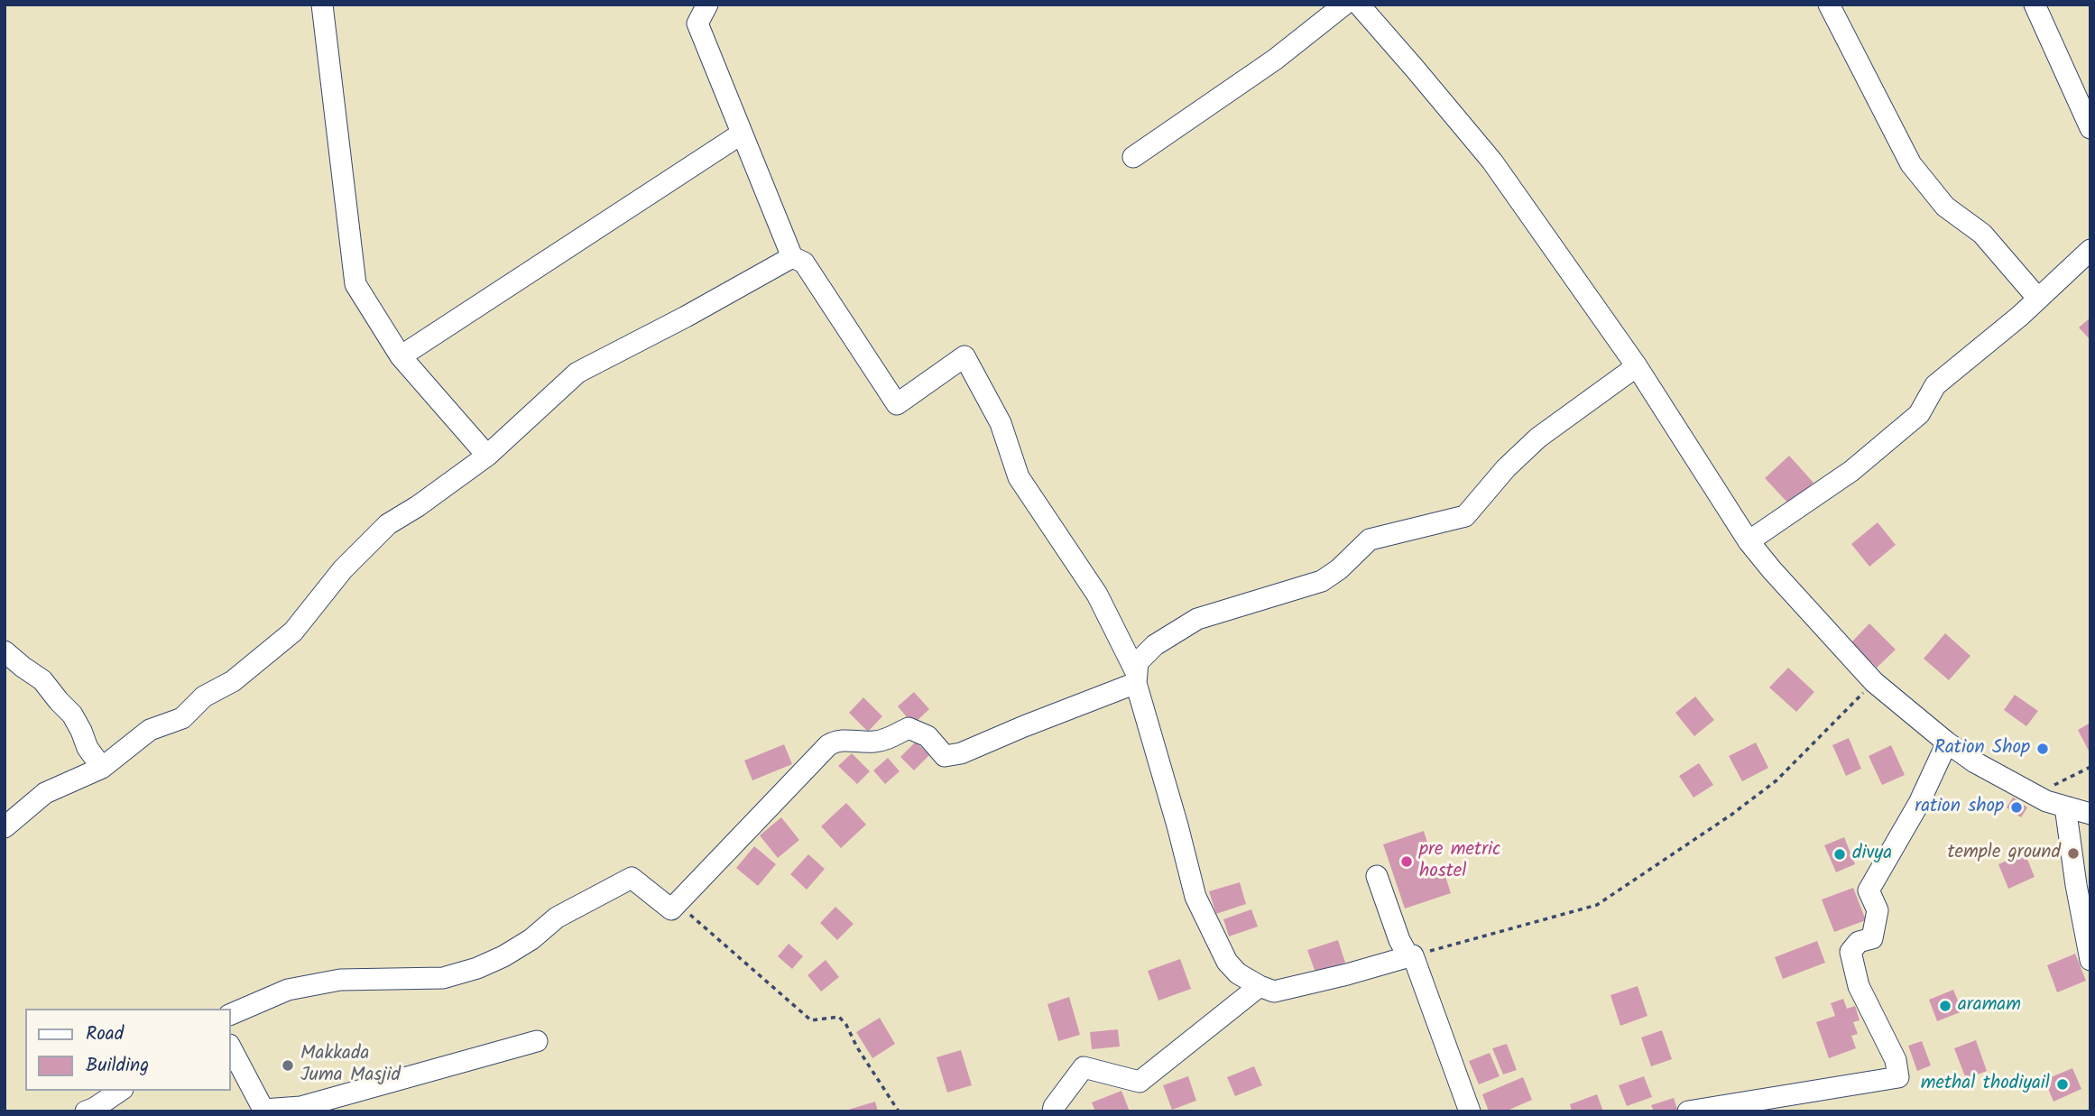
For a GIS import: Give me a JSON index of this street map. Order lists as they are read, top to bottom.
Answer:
{
  "places": [
    "Ration Shop",
    "ration shop",
    "temple ground",
    "divya",
    "pre metric hostel",
    "aramam",
    "Makkada Juma Masjid",
    "methal thodiyail"
  ],
  "legend": ["Road", "Building"]
}
